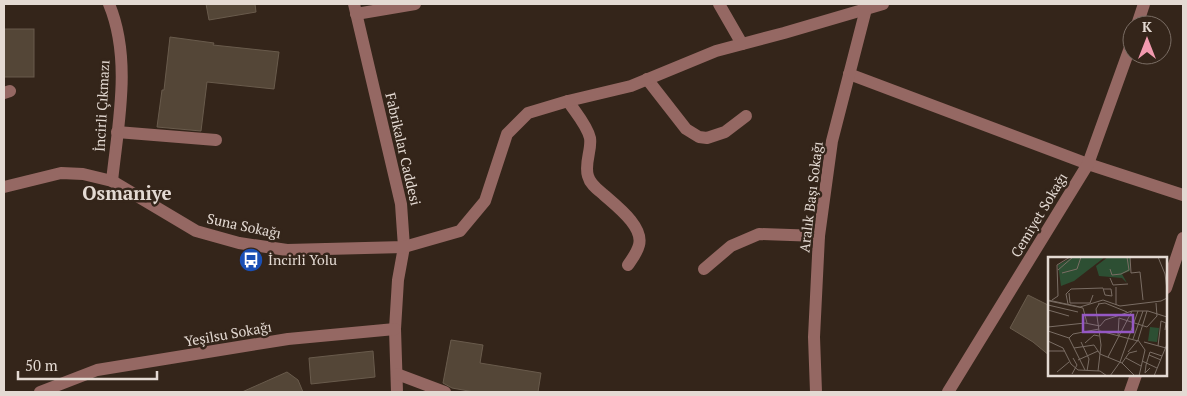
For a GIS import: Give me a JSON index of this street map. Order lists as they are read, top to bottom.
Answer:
{
  "streets": {
    "street": [
      "İncirli Çıkmazı",
      "Fabrikalar Caddesi",
      "Aralık Başı Sokağı",
      "Cemiyet Sokağı",
      "Suna Sokağı",
      "Yeşilsu Sokağı"
    ]
  },
  "crossings": [
    ["İncirli Çıkmazı", "Suna Sokağı"],
    ["Fabrikalar Caddesi", "Suna Sokağı"],
    ["Fabrikalar Caddesi", "Yeşilsu Sokağı"],
    ["Aralık Başı Sokağı", "Suna Sokağı"]
  ],
  "districts": ["Osmaniye"],
  "places": {
    "bus stop": ["İncirli Yolu"]
  },
  "scale_bar": "50 m",
  "north": "top"
}
